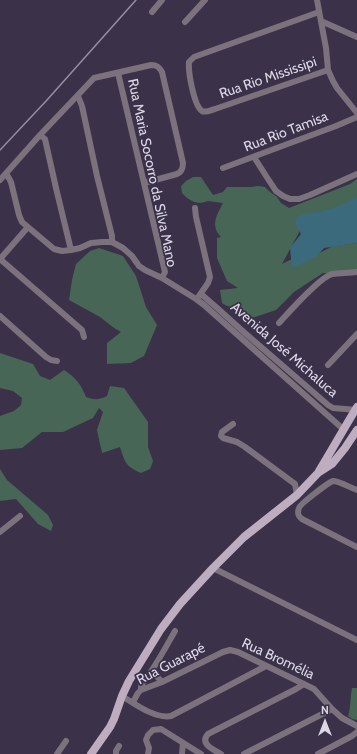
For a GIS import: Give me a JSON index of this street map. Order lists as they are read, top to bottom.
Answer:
{
  "streets": {
    "street": [
      "Rua Rio Mississipi",
      "Rua Rio Tamisa",
      "Rua Maria Socorro da Silva Mano",
      "Avenida José Michaluca",
      "Rua Bromélia",
      "Rua Guarapé"
    ]
  },
  "crossings": [
    ["Rua Bromélia", "Rua Guarapé"]
  ],
  "north": "top"
}
